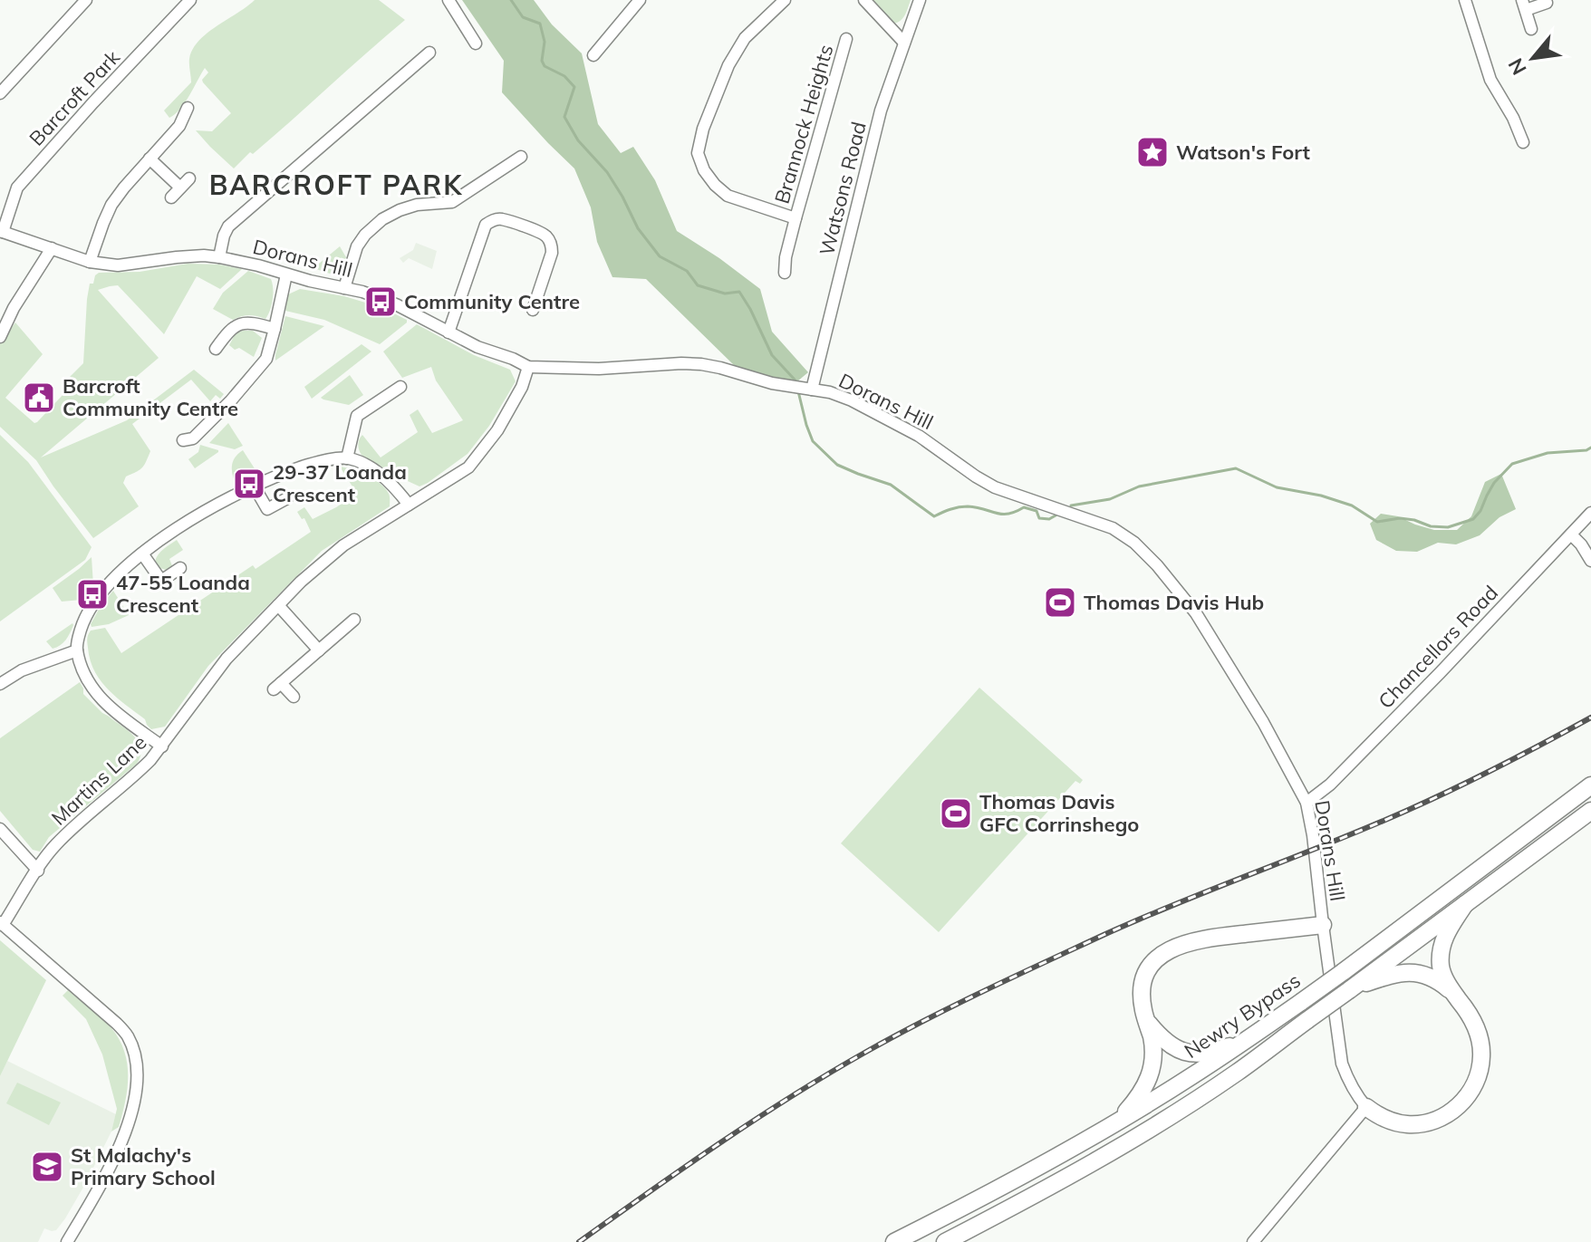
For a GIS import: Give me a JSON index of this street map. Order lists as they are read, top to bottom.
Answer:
{
  "streets": {
    "highway": ["Newry Bypass"],
    "street": [
      "Barcroft Park",
      "Brannock Heights",
      "Watsons Road",
      "Dorans Hill",
      "Chancellors Road",
      "Martins Lane"
    ]
  },
  "crossings": [
    ["Barcroft Park", "Dorans Hill"],
    ["Watsons Road", "Dorans Hill"],
    ["Dorans Hill", "Chancellors Road"],
    ["Dorans Hill", "Martins Lane"]
  ],
  "districts": ["BARCROFT PARK"],
  "places": {
    "place": ["Watson's Fort"],
    "bus stop": ["Community Centre", "29-37 Loanda Crescent", "47-55 Loanda Crescent"],
    "public building": ["Barcroft Community Centre"],
    "sports": ["Thomas Davis Hub", "Thomas Davis GFC Corrinshego"],
    "school or university": ["St Malachy's Primary School"]
  },
  "north": "bottom left"
}
